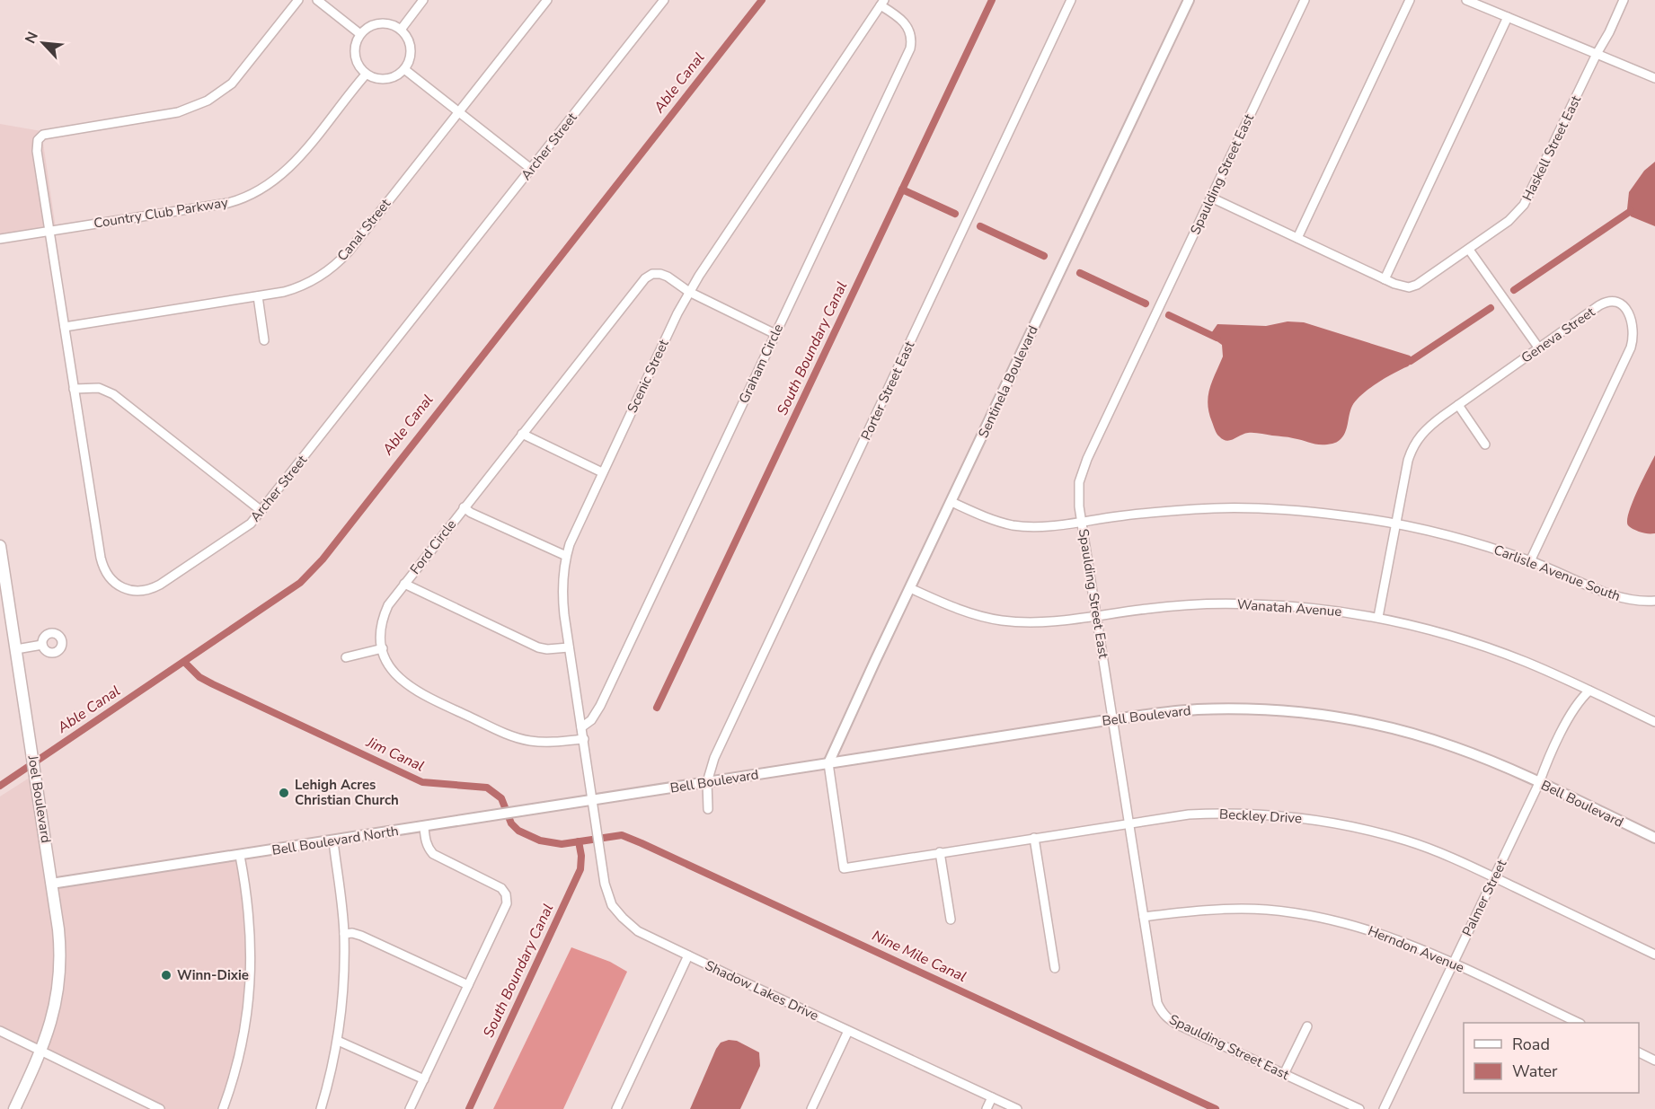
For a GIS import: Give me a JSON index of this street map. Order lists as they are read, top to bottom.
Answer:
{
  "streets": {
    "main road": ["Joel Boulevard"],
    "street": [
      "Archer Street",
      "Haskell Street East",
      "Spaulding Street East",
      "Country Club Parkway",
      "Canal Street",
      "Geneva Street",
      "Graham Circle",
      "Scenic Street",
      "Sentinela Boulevard",
      "Porter Street East",
      "Ford Circle",
      "Carlisle Avenue South",
      "Wanatah Avenue",
      "Bell Boulevard",
      "Beckley Drive",
      "Bell Boulevard North",
      "Palmer Street",
      "Herndon Avenue",
      "Shadow Lakes Drive"
    ]
  },
  "crossings": [
    ["Archer Street", "Country Club Parkway"],
    ["Archer Street", "Canal Street"],
    ["Haskell Street East", "Spaulding Street East"],
    ["Spaulding Street East", "Carlisle Avenue South"],
    ["Spaulding Street East", "Wanatah Avenue"],
    ["Spaulding Street East", "Bell Boulevard"],
    ["Spaulding Street East", "Beckley Drive"],
    ["Spaulding Street East", "Herndon Avenue"],
    ["Geneva Street", "Carlisle Avenue South"],
    ["Geneva Street", "Wanatah Avenue"],
    ["Graham Circle", "Scenic Street"],
    ["Scenic Street", "Ford Circle"],
    ["Scenic Street", "Bell Boulevard North"],
    ["Scenic Street", "Shadow Lakes Drive"],
    ["Sentinela Boulevard", "Carlisle Avenue South"],
    ["Sentinela Boulevard", "Wanatah Avenue"],
    ["Sentinela Boulevard", "Bell Boulevard"],
    ["Sentinela Boulevard", "Beckley Drive"],
    ["Porter Street East", "Bell Boulevard"],
    ["Wanatah Avenue", "Palmer Street"],
    ["Bell Boulevard", "Beckley Drive"],
    ["Bell Boulevard", "Bell Boulevard North"],
    ["Bell Boulevard", "Palmer Street"],
    ["Joel Boulevard", "Bell Boulevard North"],
    ["Beckley Drive", "Palmer Street"],
    ["Bell Boulevard North", "Shadow Lakes Drive"],
    ["Palmer Street", "Herndon Avenue"]
  ],
  "water": [
    "Able Canal",
    "South Boundary Canal",
    "Jim Canal",
    "Nine Mile Canal"
  ],
  "places": ["Lehigh Acres Christian Church", "Winn-Dixie"],
  "legend": ["Road", "Water"],
  "north": "top left"
}
